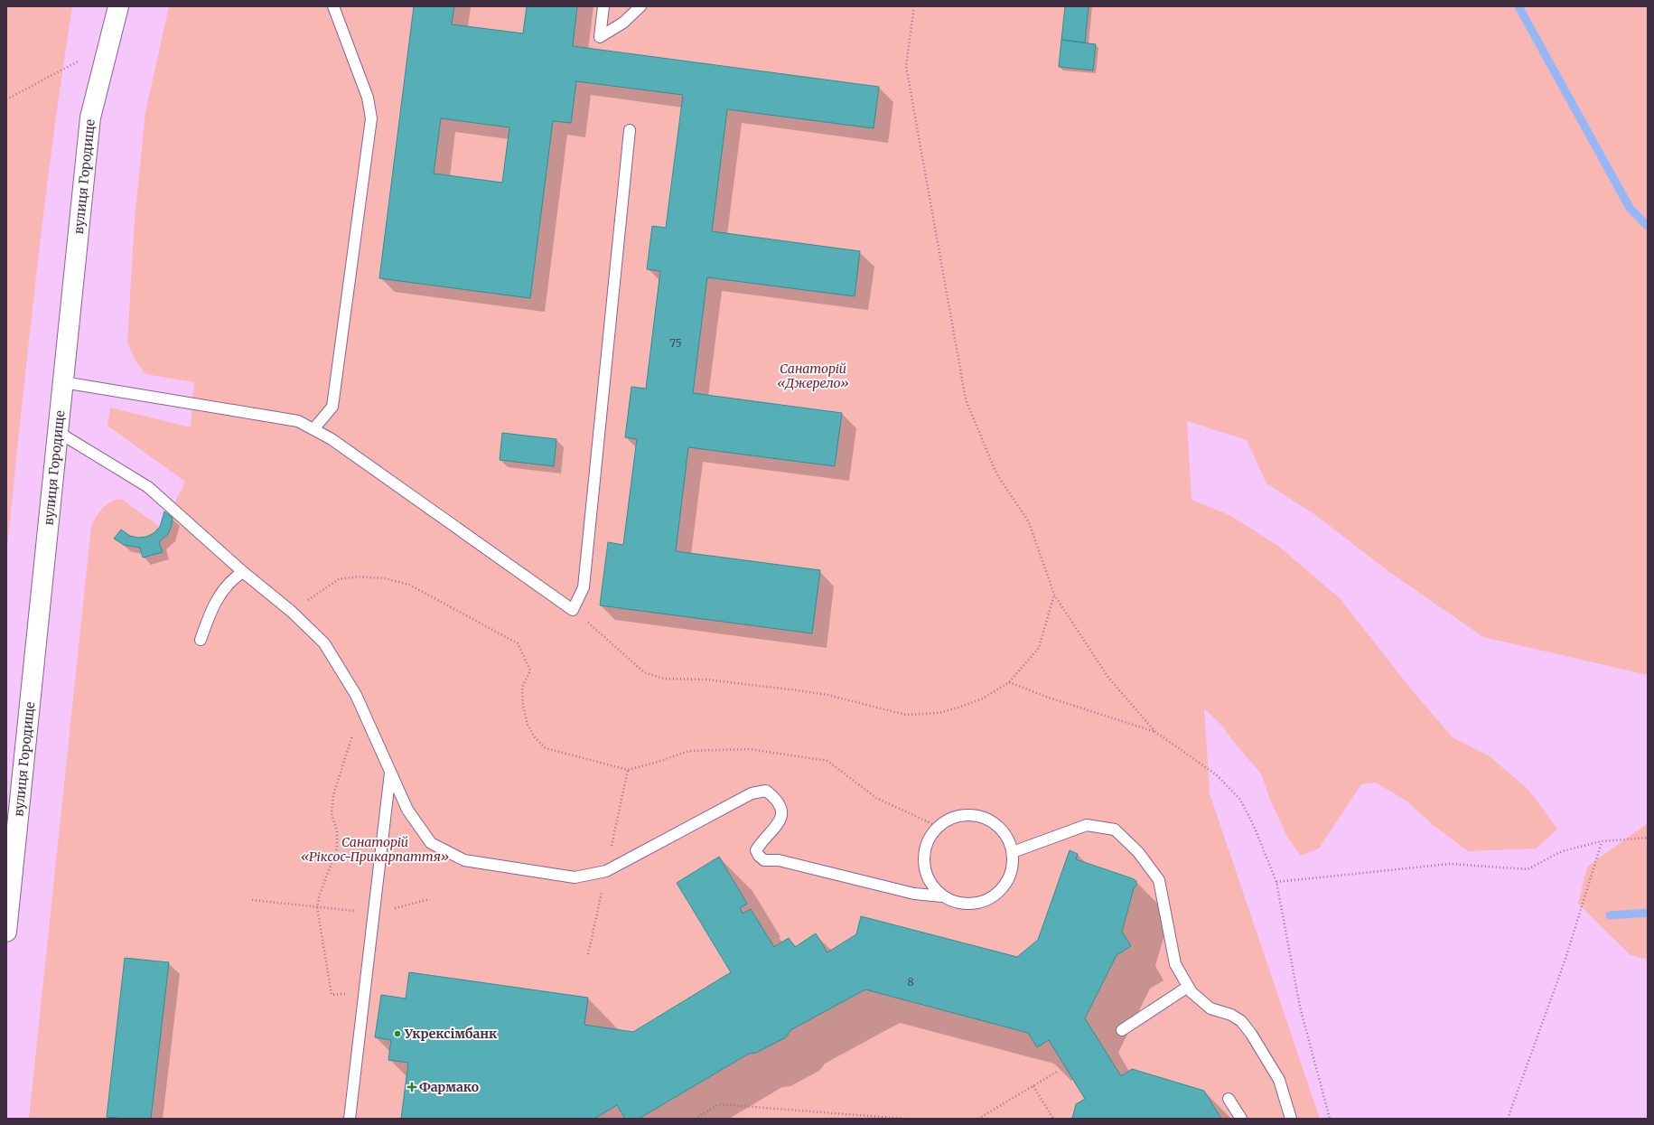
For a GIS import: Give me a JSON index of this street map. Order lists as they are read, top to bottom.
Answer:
{
  "streets": {
    "street": ["вулиця Городище"]
  },
  "parks": ["Санаторій «Джерело»", "Санаторій «Ріксос-Прикарпаття»"],
  "places": {
    "other": ["Укрексімбанк"],
    "health": ["Фармако"]
  },
  "house_numbers": ["75", "8"]
}
